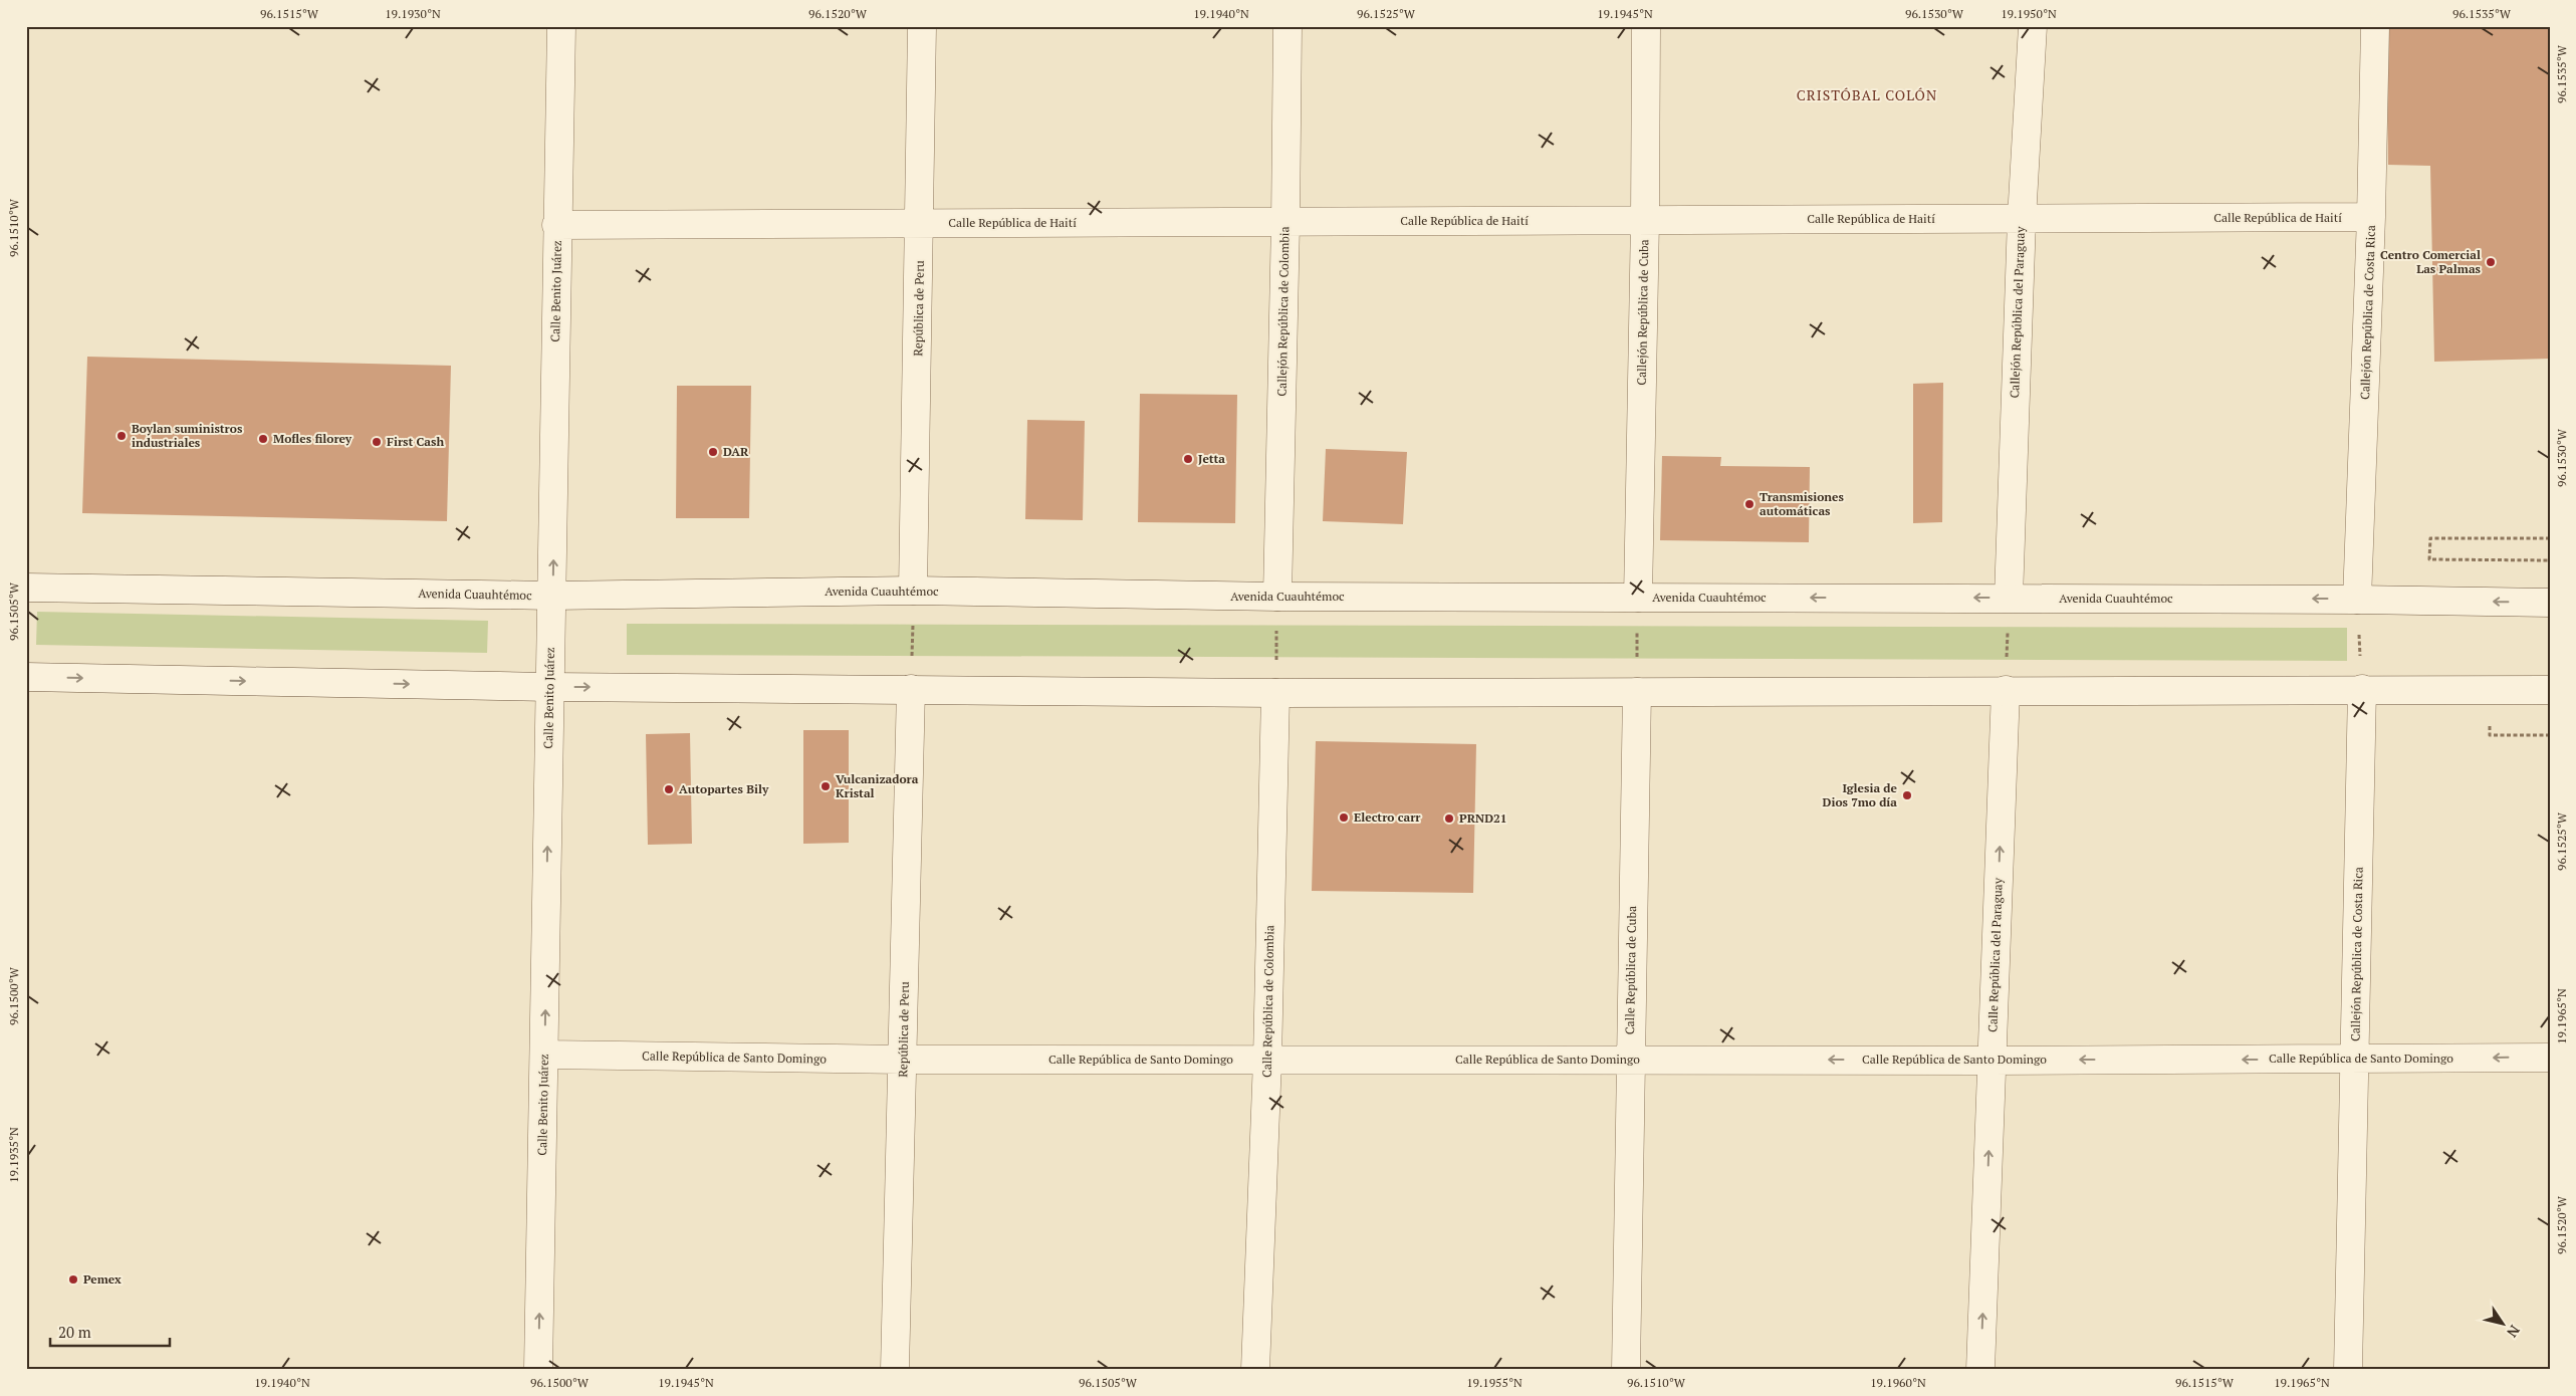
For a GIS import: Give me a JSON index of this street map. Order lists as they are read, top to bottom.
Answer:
{
  "streets": {
    "street": [
      "Calle República de Haití",
      "Calle Benito Juárez",
      "República de Peru",
      "Callejón República de Colombia",
      "Callejón República de Cuba",
      "Callejón República del Paraguay",
      "Callejón República de Costa Rica",
      "Avenida Cuauhtémoc",
      "Calle República del Paraguay",
      "Calle República de Cuba",
      "Calle República de Colombia",
      "Calle República de Santo Domingo"
    ]
  },
  "crossings": [
    ["Calle República de Haití", "Calle Benito Juárez"],
    ["Calle República de Haití", "República de Peru"],
    ["Calle República de Haití", "Callejón República de Colombia"],
    ["Calle República de Haití", "Callejón República de Cuba"],
    ["Calle República de Haití", "Callejón República del Paraguay"],
    ["Calle República de Haití", "Callejón República de Costa Rica"],
    ["Calle Benito Juárez", "Avenida Cuauhtémoc"],
    ["Calle Benito Juárez", "Calle República de Santo Domingo"],
    ["República de Peru", "Avenida Cuauhtémoc"],
    ["República de Peru", "Calle República de Santo Domingo"],
    ["Callejón República de Colombia", "Avenida Cuauhtémoc"],
    ["Callejón República de Cuba", "Avenida Cuauhtémoc"],
    ["Callejón República del Paraguay", "Avenida Cuauhtémoc"],
    ["Callejón República de Costa Rica", "Avenida Cuauhtémoc"],
    ["Callejón República de Costa Rica", "Calle República de Santo Domingo"],
    ["Calle República del Paraguay", "Calle República de Santo Domingo"],
    ["Calle República de Cuba", "Calle República de Santo Domingo"],
    ["Calle República de Colombia", "Calle República de Santo Domingo"]
  ],
  "one_way": ["Calle Benito Juárez", "Calle República del Paraguay", "Calle República de Santo Domingo"],
  "districts": ["CRISTÓBAL COLÓN"],
  "places": [
    "Centro Comercial Las Palmas",
    "Boylan suministros industriales",
    "Mofles filorey",
    "First Cash",
    "DAR",
    "Jetta",
    "Transmisiones automáticas",
    "Vulcanizadora Kristal",
    "Autopartes Bily",
    "Iglesia de Dios 7mo día",
    "Electro carr",
    "PRND21",
    "Pemex"
  ],
  "scale_bar": "20 m",
  "north": "bottom right",
  "coordinates": [
    "96.1515°W",
    "19.1930°N",
    "96.1520°W",
    "19.1940°N",
    "96.1525°W",
    "19.1945°N",
    "96.1530°W",
    "19.1950°N",
    "96.1535°W",
    "96.1510°W",
    "96.1505°W",
    "96.1500°W",
    "19.1965°N",
    "19.1935°N",
    "19.1955°N",
    "19.1960°N"
  ]
}
